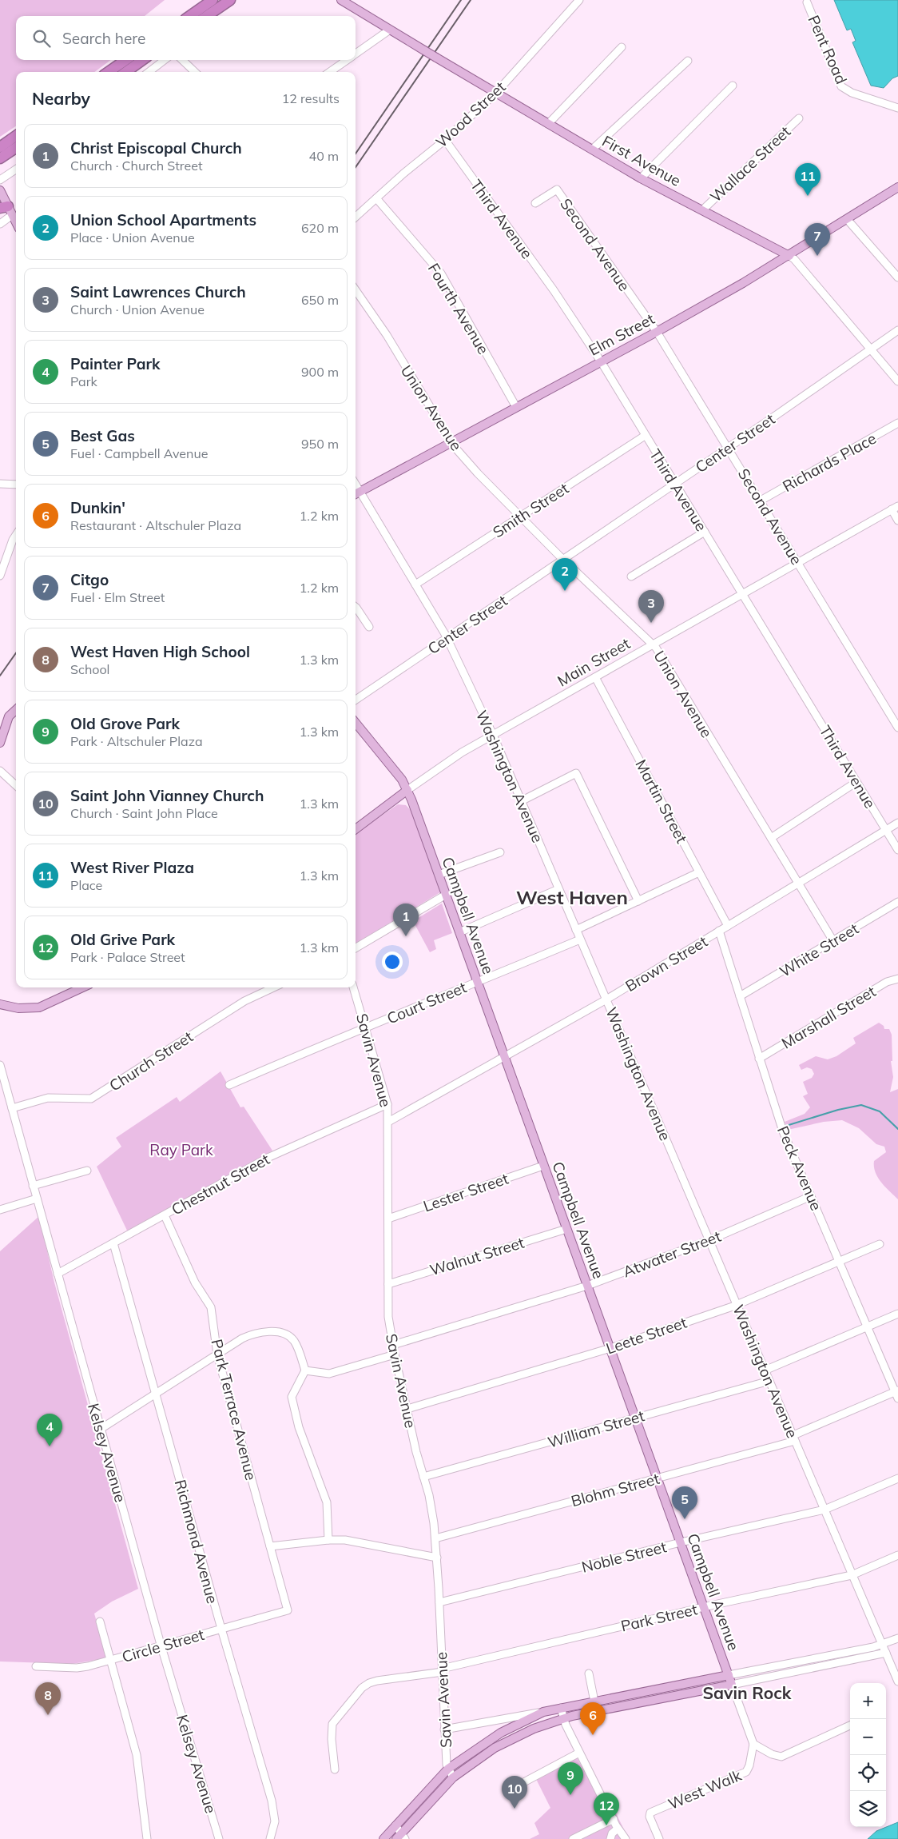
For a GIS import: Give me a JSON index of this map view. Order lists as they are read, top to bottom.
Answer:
{
  "streets": {
    "main road": [
      "First Avenue",
      "Elm Street",
      "Main Street",
      "Campbell Avenue"
    ],
    "street": [
      "Pent Road",
      "Wood Street",
      "Wallace Street",
      "Third Avenue",
      "Second Avenue",
      "Fourth Avenue",
      "Union Avenue",
      "Center Street",
      "Richards Place",
      "Smith Street",
      "Washington Avenue",
      "Martin Street",
      "White Street",
      "Brown Street",
      "Court Street",
      "Marshall Street",
      "Savin Avenue",
      "Church Street",
      "Peck Avenue",
      "Chestnut Street",
      "Lester Street",
      "Atwater Street",
      "Walnut Street",
      "Leete Street",
      "Park Terrace Avenue",
      "William Street",
      "Kelsey Avenue",
      "Blohm Street",
      "Richmond Avenue",
      "Noble Street",
      "Park Street",
      "Circle Street",
      "West Walk"
    ]
  },
  "crossings": [
    ["Wood Street", "First Avenue"],
    ["Wood Street", "Third Avenue"],
    ["Wood Street", "Fourth Avenue"],
    ["First Avenue", "Wallace Street"],
    ["First Avenue", "Elm Street"],
    ["First Avenue", "Center Street"],
    ["Third Avenue", "Elm Street"],
    ["Third Avenue", "Center Street"],
    ["Third Avenue", "Smith Street"],
    ["Third Avenue", "Main Street"],
    ["Third Avenue", "Brown Street"],
    ["Second Avenue", "Elm Street"],
    ["Second Avenue", "Center Street"],
    ["Second Avenue", "Richards Place"],
    ["Second Avenue", "Main Street"],
    ["Fourth Avenue", "Elm Street"],
    ["Elm Street", "Union Avenue"],
    ["Elm Street", "Washington Avenue"],
    ["Union Avenue", "Center Street"],
    ["Union Avenue", "Smith Street"],
    ["Union Avenue", "Main Street"],
    ["Union Avenue", "White Street"],
    ["Union Avenue", "Brown Street"],
    ["Center Street", "Washington Avenue"],
    ["Smith Street", "Washington Avenue"],
    ["Main Street", "Washington Avenue"],
    ["Main Street", "Martin Street"],
    ["Main Street", "Campbell Avenue"],
    ["Washington Avenue", "Brown Street"],
    ["Washington Avenue", "Court Street"],
    ["Washington Avenue", "Atwater Street"],
    ["Washington Avenue", "Leete Street"],
    ["Washington Avenue", "William Street"],
    ["Washington Avenue", "Blohm Street"],
    ["Washington Avenue", "Noble Street"],
    ["Washington Avenue", "Park Street"],
    ["Martin Street", "Brown Street"],
    ["Campbell Avenue", "Brown Street"],
    ["Campbell Avenue", "Court Street"],
    ["Campbell Avenue", "Lester Street"],
    ["Campbell Avenue", "Atwater Street"],
    ["Campbell Avenue", "Walnut Street"],
    ["Campbell Avenue", "Leete Street"],
    ["Campbell Avenue", "William Street"],
    ["Campbell Avenue", "Blohm Street"],
    ["Campbell Avenue", "Noble Street"],
    ["Campbell Avenue", "Park Street"],
    ["Campbell Avenue", "West Walk"],
    ["White Street", "Peck Avenue"],
    ["Brown Street", "Savin Avenue"],
    ["Brown Street", "Peck Avenue"],
    ["Court Street", "Savin Avenue"],
    ["Marshall Street", "Peck Avenue"],
    ["Savin Avenue", "Chestnut Street"],
    ["Savin Avenue", "Lester Street"],
    ["Savin Avenue", "Atwater Street"],
    ["Savin Avenue", "Walnut Street"],
    ["Savin Avenue", "Leete Street"],
    ["Savin Avenue", "William Street"],
    ["Savin Avenue", "Blohm Street"],
    ["Savin Avenue", "Noble Street"],
    ["Savin Avenue", "Park Street"],
    ["Church Street", "Kelsey Avenue"],
    ["Peck Avenue", "Atwater Street"],
    ["Peck Avenue", "Leete Street"],
    ["Peck Avenue", "Blohm Street"],
    ["Chestnut Street", "Park Terrace Avenue"],
    ["Chestnut Street", "Kelsey Avenue"],
    ["Chestnut Street", "Richmond Avenue"],
    ["Park Terrace Avenue", "Circle Street"],
    ["Kelsey Avenue", "Circle Street"],
    ["Richmond Avenue", "Circle Street"]
  ],
  "districts": ["West Haven", "Savin Rock"],
  "parks": ["Ray Park"],
  "page": {
    "search": "Search here",
    "heading": ["Nearby", "12 results"],
    "list": [
      {
        "mark": "1",
        "name": "Christ Episcopal Church",
        "note": "Church · Church Street",
        "value": "40 m"
      },
      {
        "mark": "2",
        "name": "Union School Apartments",
        "note": "Place · Union Avenue",
        "value": "620 m"
      },
      {
        "mark": "3",
        "name": "Saint Lawrences Church",
        "note": "Church · Union Avenue",
        "value": "650 m"
      },
      {
        "mark": "4",
        "name": "Painter Park",
        "note": "Park",
        "value": "900 m"
      },
      {
        "mark": "5",
        "name": "Best Gas",
        "note": "Fuel · Campbell Avenue",
        "value": "950 m"
      },
      {
        "mark": "6",
        "name": "Dunkin'",
        "note": "Restaurant · Altschuler Plaza",
        "value": "1.2 km"
      },
      {
        "mark": "7",
        "name": "Citgo",
        "note": "Fuel · Elm Street",
        "value": "1.2 km"
      },
      {
        "mark": "8",
        "name": "West Haven High School",
        "note": "School",
        "value": "1.3 km"
      },
      {
        "mark": "9",
        "name": "Old Grove Park",
        "note": "Park · Altschuler Plaza",
        "value": "1.3 km"
      },
      {
        "mark": "10",
        "name": "Saint John Vianney Church",
        "note": "Church · Saint John Place",
        "value": "1.3 km"
      },
      {
        "mark": "11",
        "name": "West River Plaza",
        "note": "Place",
        "value": "1.3 km"
      },
      {
        "mark": "12",
        "name": "Old Grive Park",
        "note": "Park · Palace Street",
        "value": "1.3 km"
      }
    ],
    "pins": [
      "11",
      "7",
      "2",
      "3",
      "1",
      "4",
      "5",
      "8",
      "6",
      "9",
      "10",
      "12"
    ],
    "map_buttons": ["+", "−"]
  }
}
